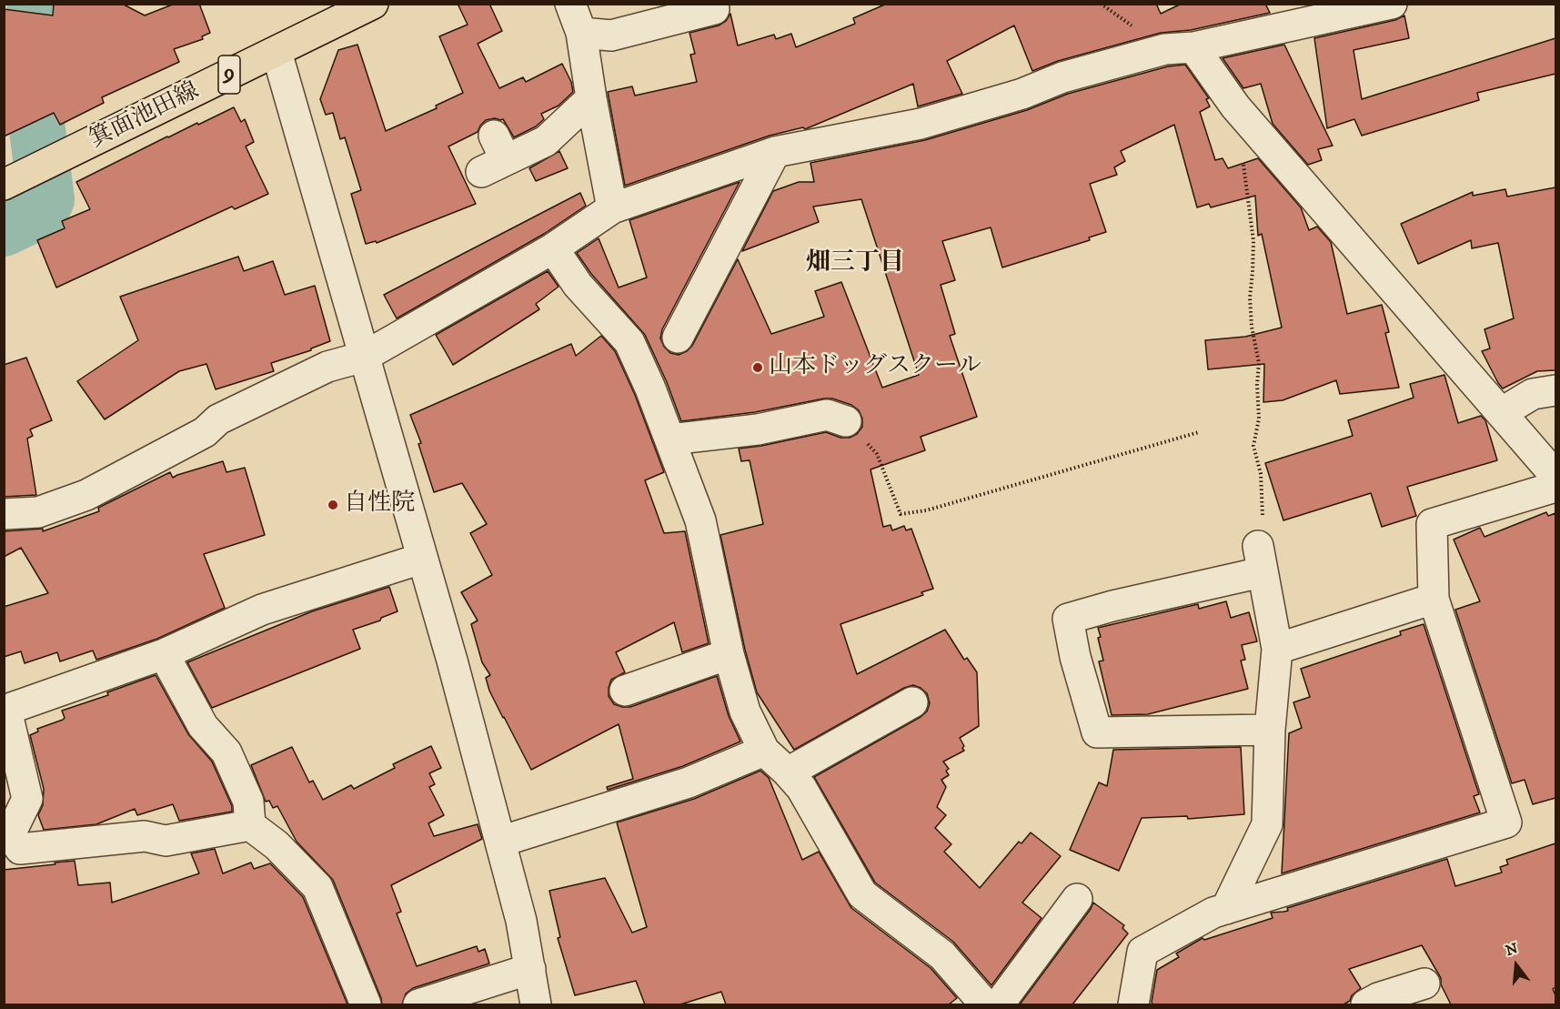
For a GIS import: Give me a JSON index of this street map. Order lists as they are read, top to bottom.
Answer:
{
  "streets": {
    "main road": ["9", "箕面池田線"]
  },
  "districts": ["畑三丁目"],
  "places": ["山本ドッグスクール", "自性院"],
  "north": "top"
}
